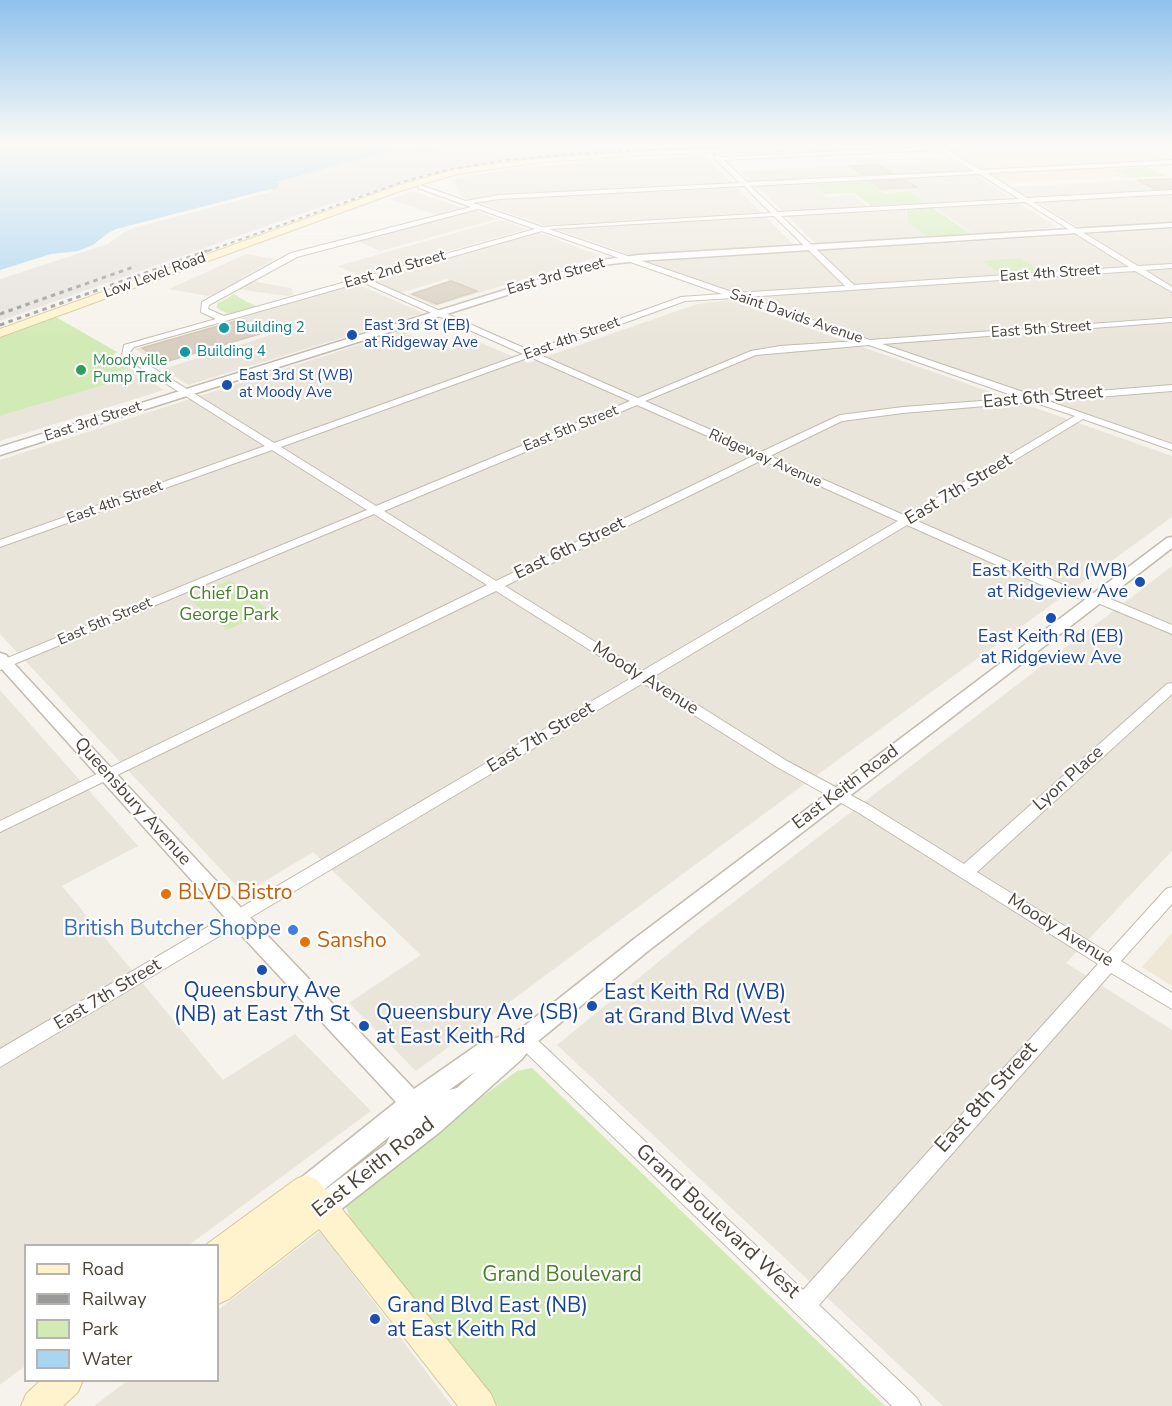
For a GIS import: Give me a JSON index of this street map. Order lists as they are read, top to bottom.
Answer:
{
  "streets": {
    "main road": ["Low Level Road", "East Keith Road"],
    "street": [
      "East 2nd Street",
      "East 4th Street",
      "East 3rd Street",
      "Saint Davids Avenue",
      "East 5th Street",
      "East 6th Street",
      "Ridgeway Avenue",
      "East 7th Street",
      "Moody Avenue",
      "Lyon Place",
      "Queensbury Avenue",
      "East 8th Street",
      "Grand Boulevard West"
    ]
  },
  "crossings": [
    ["East 2nd Street", "Saint Davids Avenue"],
    ["East 2nd Street", "Ridgeway Avenue"],
    ["East 2nd Street", "Moody Avenue"],
    ["East 4th Street", "Saint Davids Avenue"],
    ["East 4th Street", "Ridgeway Avenue"],
    ["East 4th Street", "Moody Avenue"],
    ["East 3rd Street", "Saint Davids Avenue"],
    ["East 3rd Street", "Ridgeway Avenue"],
    ["East 3rd Street", "Moody Avenue"],
    ["Saint Davids Avenue", "East 5th Street"],
    ["Saint Davids Avenue", "East 6th Street"],
    ["Saint Davids Avenue", "East 7th Street"],
    ["East 5th Street", "Ridgeway Avenue"],
    ["East 5th Street", "Moody Avenue"],
    ["East 5th Street", "Queensbury Avenue"],
    ["East 6th Street", "Ridgeway Avenue"],
    ["East 6th Street", "Moody Avenue"],
    ["East 6th Street", "Queensbury Avenue"],
    ["Ridgeway Avenue", "East 7th Street"],
    ["Ridgeway Avenue", "East Keith Road"],
    ["East 7th Street", "Moody Avenue"],
    ["East 7th Street", "Queensbury Avenue"],
    ["Moody Avenue", "Lyon Place"],
    ["Moody Avenue", "East Keith Road"],
    ["Moody Avenue", "East 8th Street"],
    ["East Keith Road", "Queensbury Avenue"],
    ["East Keith Road", "Grand Boulevard West"],
    ["East 8th Street", "Grand Boulevard West"]
  ],
  "parks": ["Chief Dan George Park", "Grand Boulevard"],
  "places": [
    "Building 2",
    "East 3rd St (EB) at Ridgeway Ave",
    "Building 4",
    "Moodyville Pump Track",
    "East 3rd St (WB) at Moody Ave",
    "East Keith Rd (WB) at Ridgeview Ave",
    "East Keith Rd (EB) at Ridgeview Ave",
    "BLVD Bistro",
    "British Butcher Shoppe",
    "Sansho",
    "Queensbury Ave (NB) at East 7th St",
    "East Keith Rd (WB) at Grand Blvd West",
    "Queensbury Ave (SB) at East Keith Rd",
    "Grand Blvd East (NB) at East Keith Rd"
  ],
  "legend": [
    "Road",
    "Railway",
    "Park",
    "Water"
  ]
}
